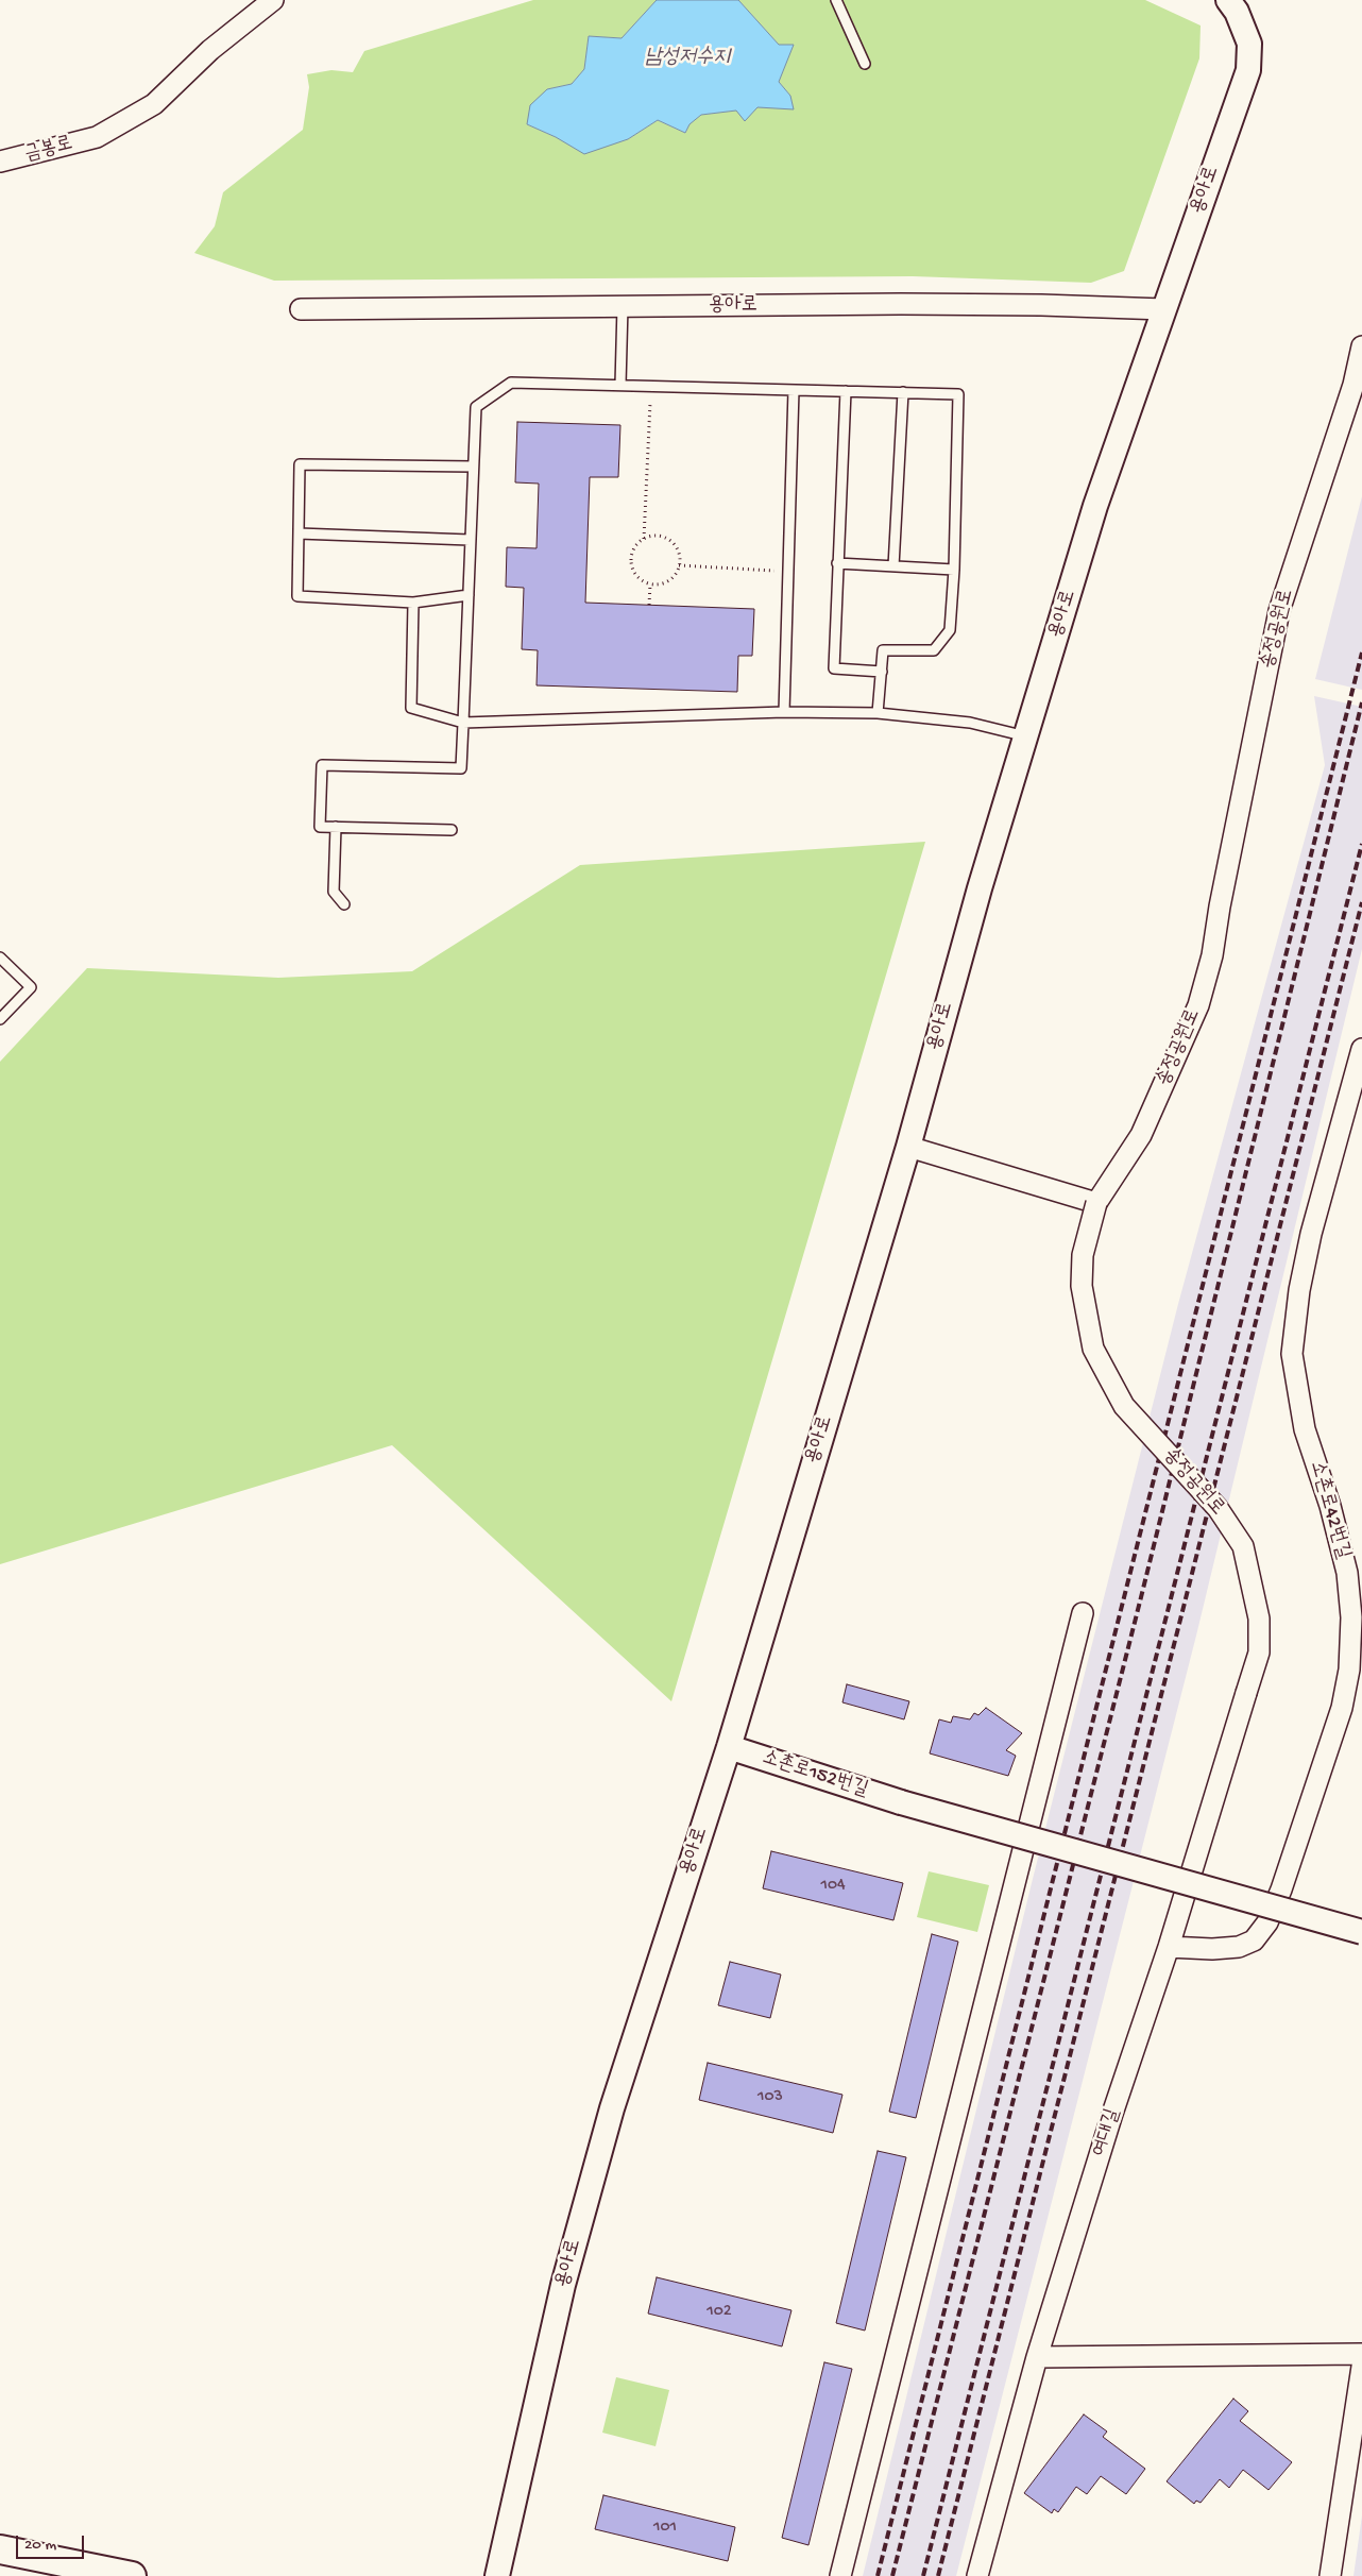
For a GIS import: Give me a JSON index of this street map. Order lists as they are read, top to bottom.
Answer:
{
  "streets": {
    "street": [
      "금봉로",
      "용아로",
      "송정공원로",
      "소촌로42번길",
      "소촌로152번길",
      "여대길"
    ]
  },
  "crossings": [
    ["용아로", "소촌로152번길"],
    ["송정공원로", "여대길"],
    ["소촌로42번길", "여대길"]
  ],
  "water": ["남성저수지"],
  "house_numbers": [
    "104",
    "103",
    "102",
    "101"
  ],
  "scale_bar": "20 m"
}
